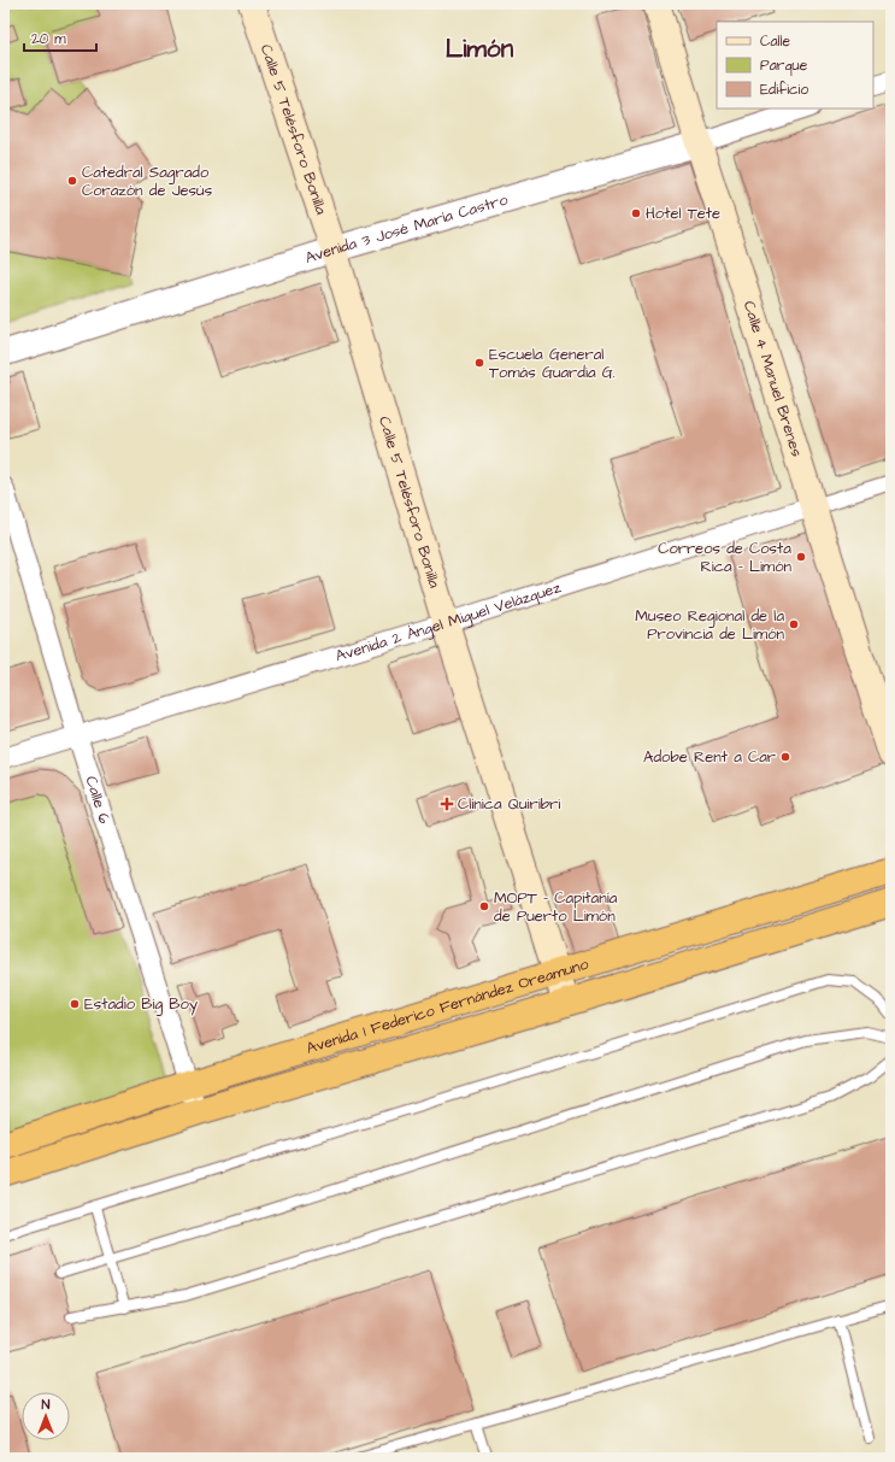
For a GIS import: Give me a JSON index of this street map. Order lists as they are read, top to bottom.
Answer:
{
  "streets": {
    "highway": ["Avenida 1 Federico Fernández Oreamuno"],
    "main road": ["Calle 5 Telésforo Bonilla", "Calle 4 Manuel Brenes"],
    "street": ["Avenida 3 José María Castro", "Avenida 2 Ángel Miguel Velázquez", "Calle 6"]
  },
  "crossings": [
    ["Calle 5 Telésforo Bonilla", "Avenida 3 José María Castro"],
    ["Calle 5 Telésforo Bonilla", "Avenida 2 Ángel Miguel Velázquez"],
    ["Calle 5 Telésforo Bonilla", "Avenida 1 Federico Fernández Oreamuno"],
    ["Avenida 3 José María Castro", "Calle 4 Manuel Brenes"],
    ["Calle 4 Manuel Brenes", "Avenida 2 Ángel Miguel Velázquez"],
    ["Avenida 2 Ángel Miguel Velázquez", "Calle 6"],
    ["Calle 6", "Avenida 1 Federico Fernández Oreamuno"]
  ],
  "districts": ["Limón"],
  "places": {
    "other": [
      "Catedral Sagrado Corazón de Jesús",
      "Hotel Tete",
      "Escuela General Tomás Guardia G.",
      "Correos de Costa Rica - Limón",
      "Museo Regional de la Provincia de Limón",
      "Adobe Rent a Car",
      "MOPT - Capitanía de Puerto Limón",
      "Estadio Big Boy"
    ],
    "health": ["Clínica Quiribri"]
  },
  "legend": ["Calle", "Parque", "Edificio"],
  "scale_bar": "20 m",
  "north": "top"
}
